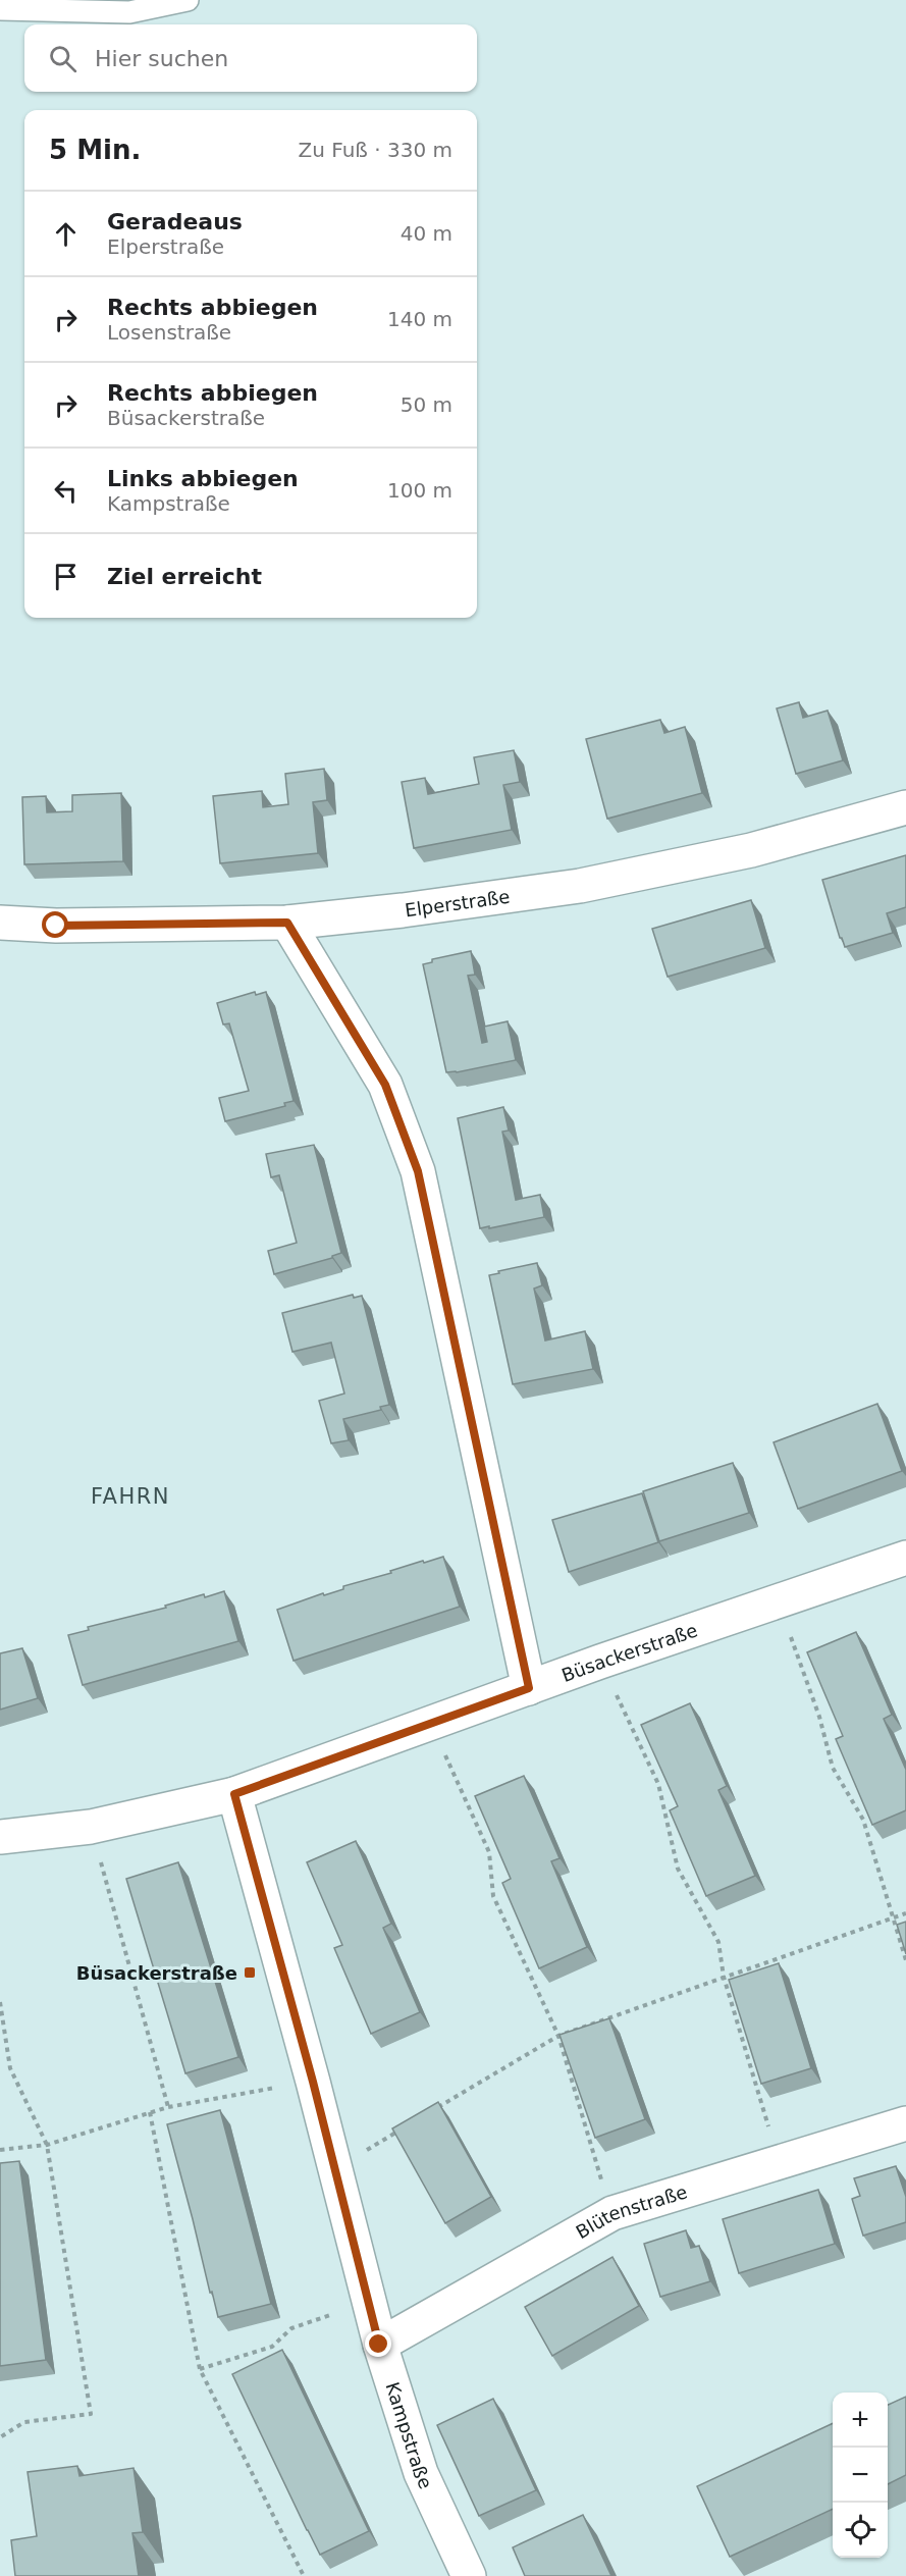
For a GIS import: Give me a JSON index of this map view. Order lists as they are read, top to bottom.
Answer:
{
  "streets": {
    "street": [
      "Elperstraße",
      "Büsackerstraße",
      "Blütenstraße",
      "Kampstraße"
    ]
  },
  "crossings": [
    ["Büsackerstraße", "Kampstraße"],
    ["Blütenstraße", "Kampstraße"]
  ],
  "districts": ["FAHRN"],
  "places": {
    "transit": ["Büsackerstraße"]
  },
  "page": {
    "search": "Hier suchen",
    "heading": ["5 Min.", "Zu Fuß · 330 m"],
    "list": [
      ["Geradeaus", "Elperstraße", "40 m"],
      ["Rechts abbiegen", "Losenstraße", "140 m"],
      ["Rechts abbiegen", "Büsackerstraße", "50 m"],
      ["Links abbiegen", "Kampstraße", "100 m"],
      "Ziel erreicht"
    ],
    "map_buttons": ["+", "−"]
  }
}
